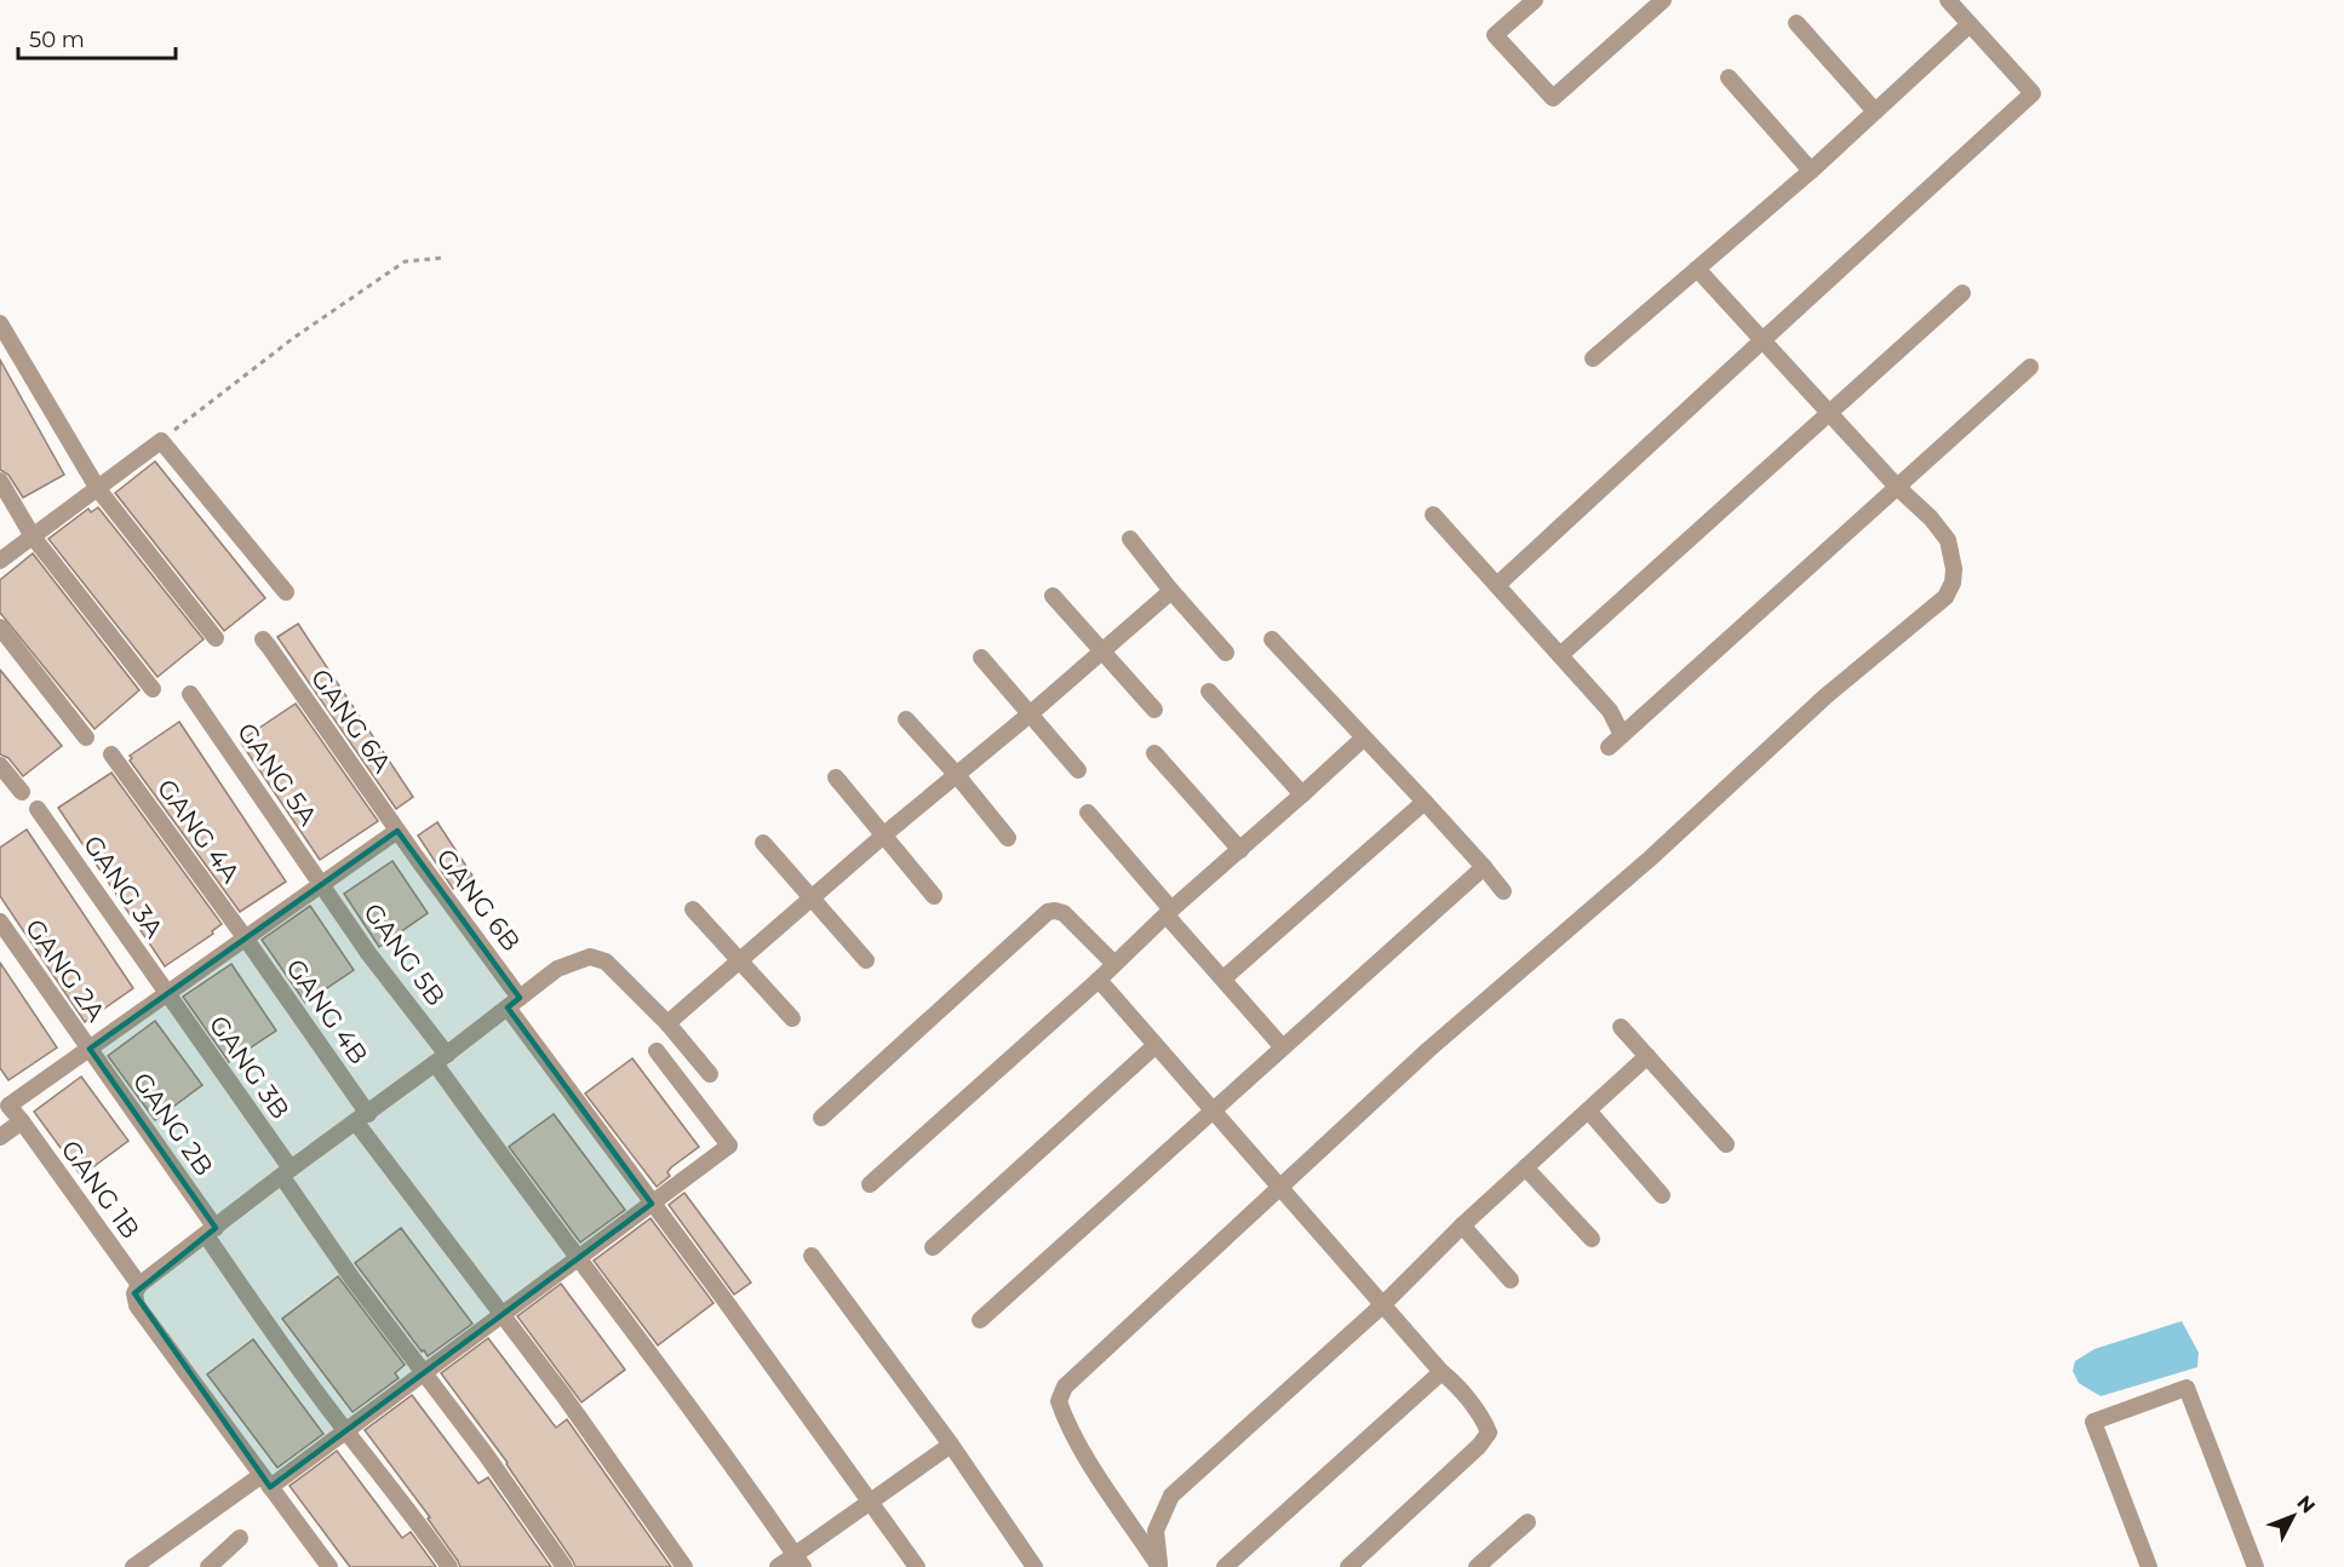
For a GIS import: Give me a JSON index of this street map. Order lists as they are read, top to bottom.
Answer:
{
  "streets": {
    "street": [
      "GANG 6A",
      "GANG 5A",
      "GANG 4A",
      "GANG 3A",
      "GANG 6B",
      "GANG 5B",
      "GANG 2A",
      "GANG 4B",
      "GANG 3B",
      "GANG 2B",
      "GANG 1B"
    ]
  },
  "crossings": [
    ["GANG 6A", "GANG 6B"],
    ["GANG 5A", "GANG 5B"],
    ["GANG 4A", "GANG 4B"],
    ["GANG 3A", "GANG 3B"],
    ["GANG 2A", "GANG 2B"]
  ],
  "scale_bar": "50 m",
  "north": "top right"
}
